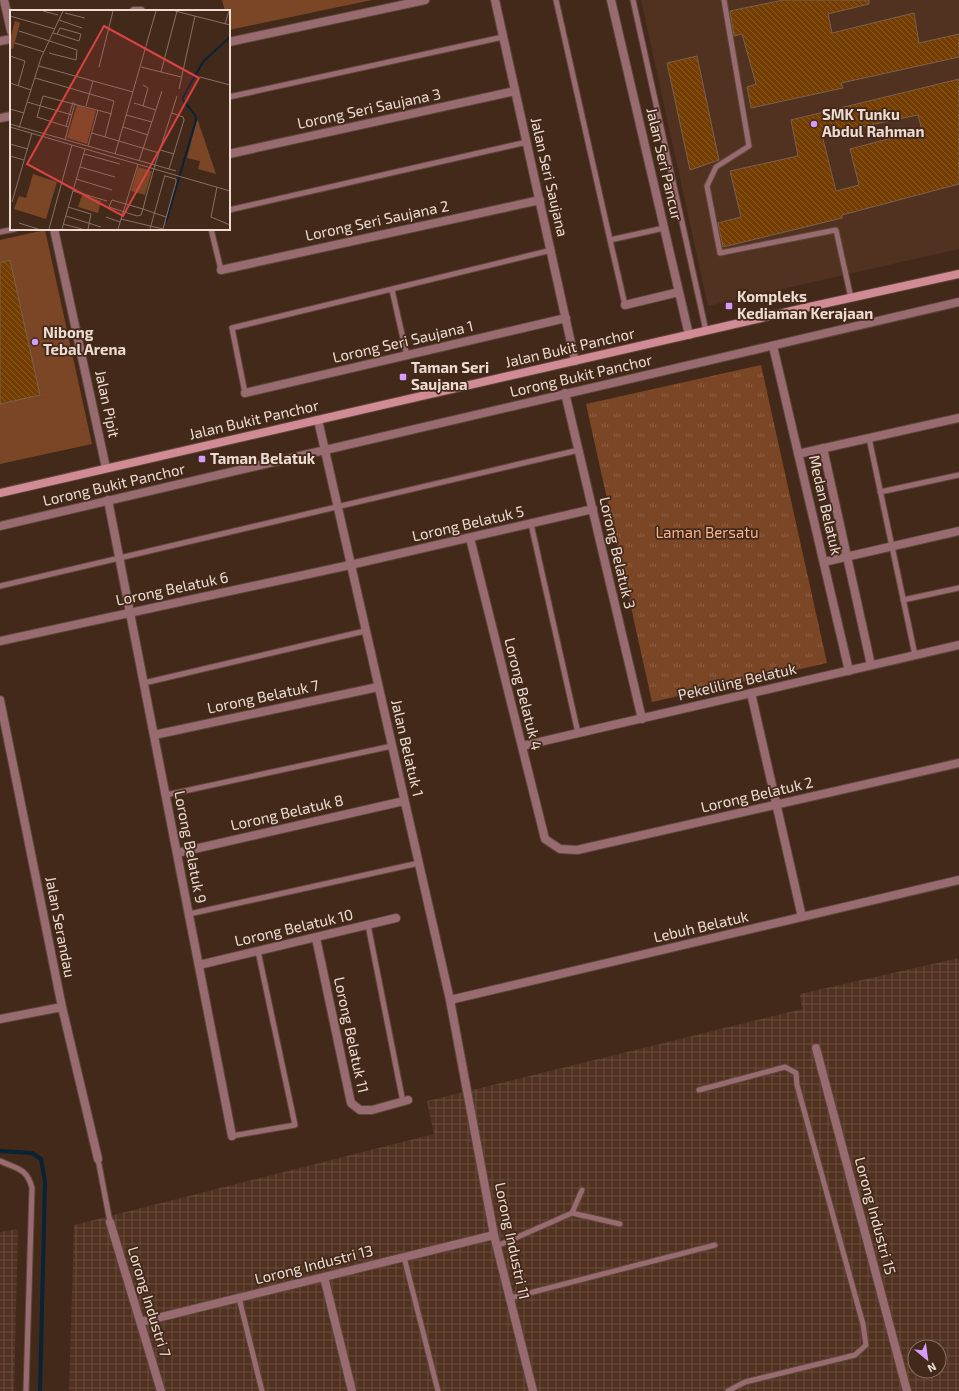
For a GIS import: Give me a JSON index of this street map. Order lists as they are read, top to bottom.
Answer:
{
  "streets": {
    "main road": ["Jalan Bukit Panchor"],
    "street": [
      "Lorong Seri Saujana 3",
      "Jalan Seri Pancur",
      "Jalan Seri Saujana",
      "Lorong Seri Saujana 2",
      "Lorong Seri Saujana 1",
      "Lorong Bukit Panchor",
      "Jalan Pipit",
      "Medan Belatuk",
      "Lorong Belatuk 5",
      "Lorong Belatuk 3",
      "Lorong Belatuk 6",
      "Pekeliling Belatuk",
      "Lorong Belatuk 4",
      "Lorong Belatuk 7",
      "Jalan Belatuk 1",
      "Lorong Belatuk 2",
      "Lorong Belatuk 8",
      "Lorong Belatuk 9",
      "Jalan Serandau",
      "Lebuh Belatuk",
      "Lorong Belatuk 10",
      "Lorong Belatuk 11",
      "Lorong Industri 15",
      "Lorong Industri 11",
      "Lorong Industri 13",
      "Lorong Industri 7"
    ]
  },
  "crossings": [
    ["Lorong Seri Saujana 3", "Jalan Seri Saujana"],
    ["Jalan Seri Pancur", "Jalan Bukit Panchor"],
    ["Jalan Seri Saujana", "Lorong Seri Saujana 2"],
    ["Jalan Seri Saujana", "Lorong Seri Saujana 1"],
    ["Jalan Seri Saujana", "Jalan Bukit Panchor"],
    ["Jalan Bukit Panchor", "Jalan Pipit"],
    ["Jalan Bukit Panchor", "Jalan Belatuk 1"],
    ["Lorong Bukit Panchor", "Medan Belatuk"],
    ["Lorong Bukit Panchor", "Lorong Belatuk 3"],
    ["Lorong Bukit Panchor", "Jalan Belatuk 1"],
    ["Lorong Bukit Panchor", "Lorong Belatuk 9"],
    ["Medan Belatuk", "Pekeliling Belatuk"],
    ["Lorong Belatuk 5", "Lorong Belatuk 3"],
    ["Lorong Belatuk 5", "Lorong Belatuk 6"],
    ["Lorong Belatuk 5", "Lorong Belatuk 4"],
    ["Lorong Belatuk 5", "Jalan Belatuk 1"],
    ["Lorong Belatuk 3", "Pekeliling Belatuk"],
    ["Lorong Belatuk 6", "Jalan Belatuk 1"],
    ["Lorong Belatuk 6", "Lorong Belatuk 9"],
    ["Pekeliling Belatuk", "Lorong Belatuk 4"],
    ["Lorong Belatuk 4", "Lorong Belatuk 2"],
    ["Lorong Belatuk 7", "Jalan Belatuk 1"],
    ["Lorong Belatuk 7", "Lorong Belatuk 9"],
    ["Jalan Belatuk 1", "Lorong Belatuk 8"],
    ["Jalan Belatuk 1", "Lebuh Belatuk"],
    ["Jalan Belatuk 1", "Lorong Industri 11"],
    ["Lorong Belatuk 8", "Lorong Belatuk 9"],
    ["Lorong Belatuk 9", "Lorong Belatuk 10"],
    ["Lorong Belatuk 10", "Lorong Belatuk 11"],
    ["Lorong Industri 11", "Lorong Industri 13"],
    ["Lorong Industri 13", "Lorong Industri 7"]
  ],
  "parks": ["Laman Bersatu"],
  "places": {
    "other": ["SMK Tunku Abdul Rahman", "Nibong Tebal Arena"],
    "transit": ["Kompleks Kediaman Kerajaan", "Taman Seri Saujana", "Taman Belatuk"]
  },
  "north": "bottom right"
}
